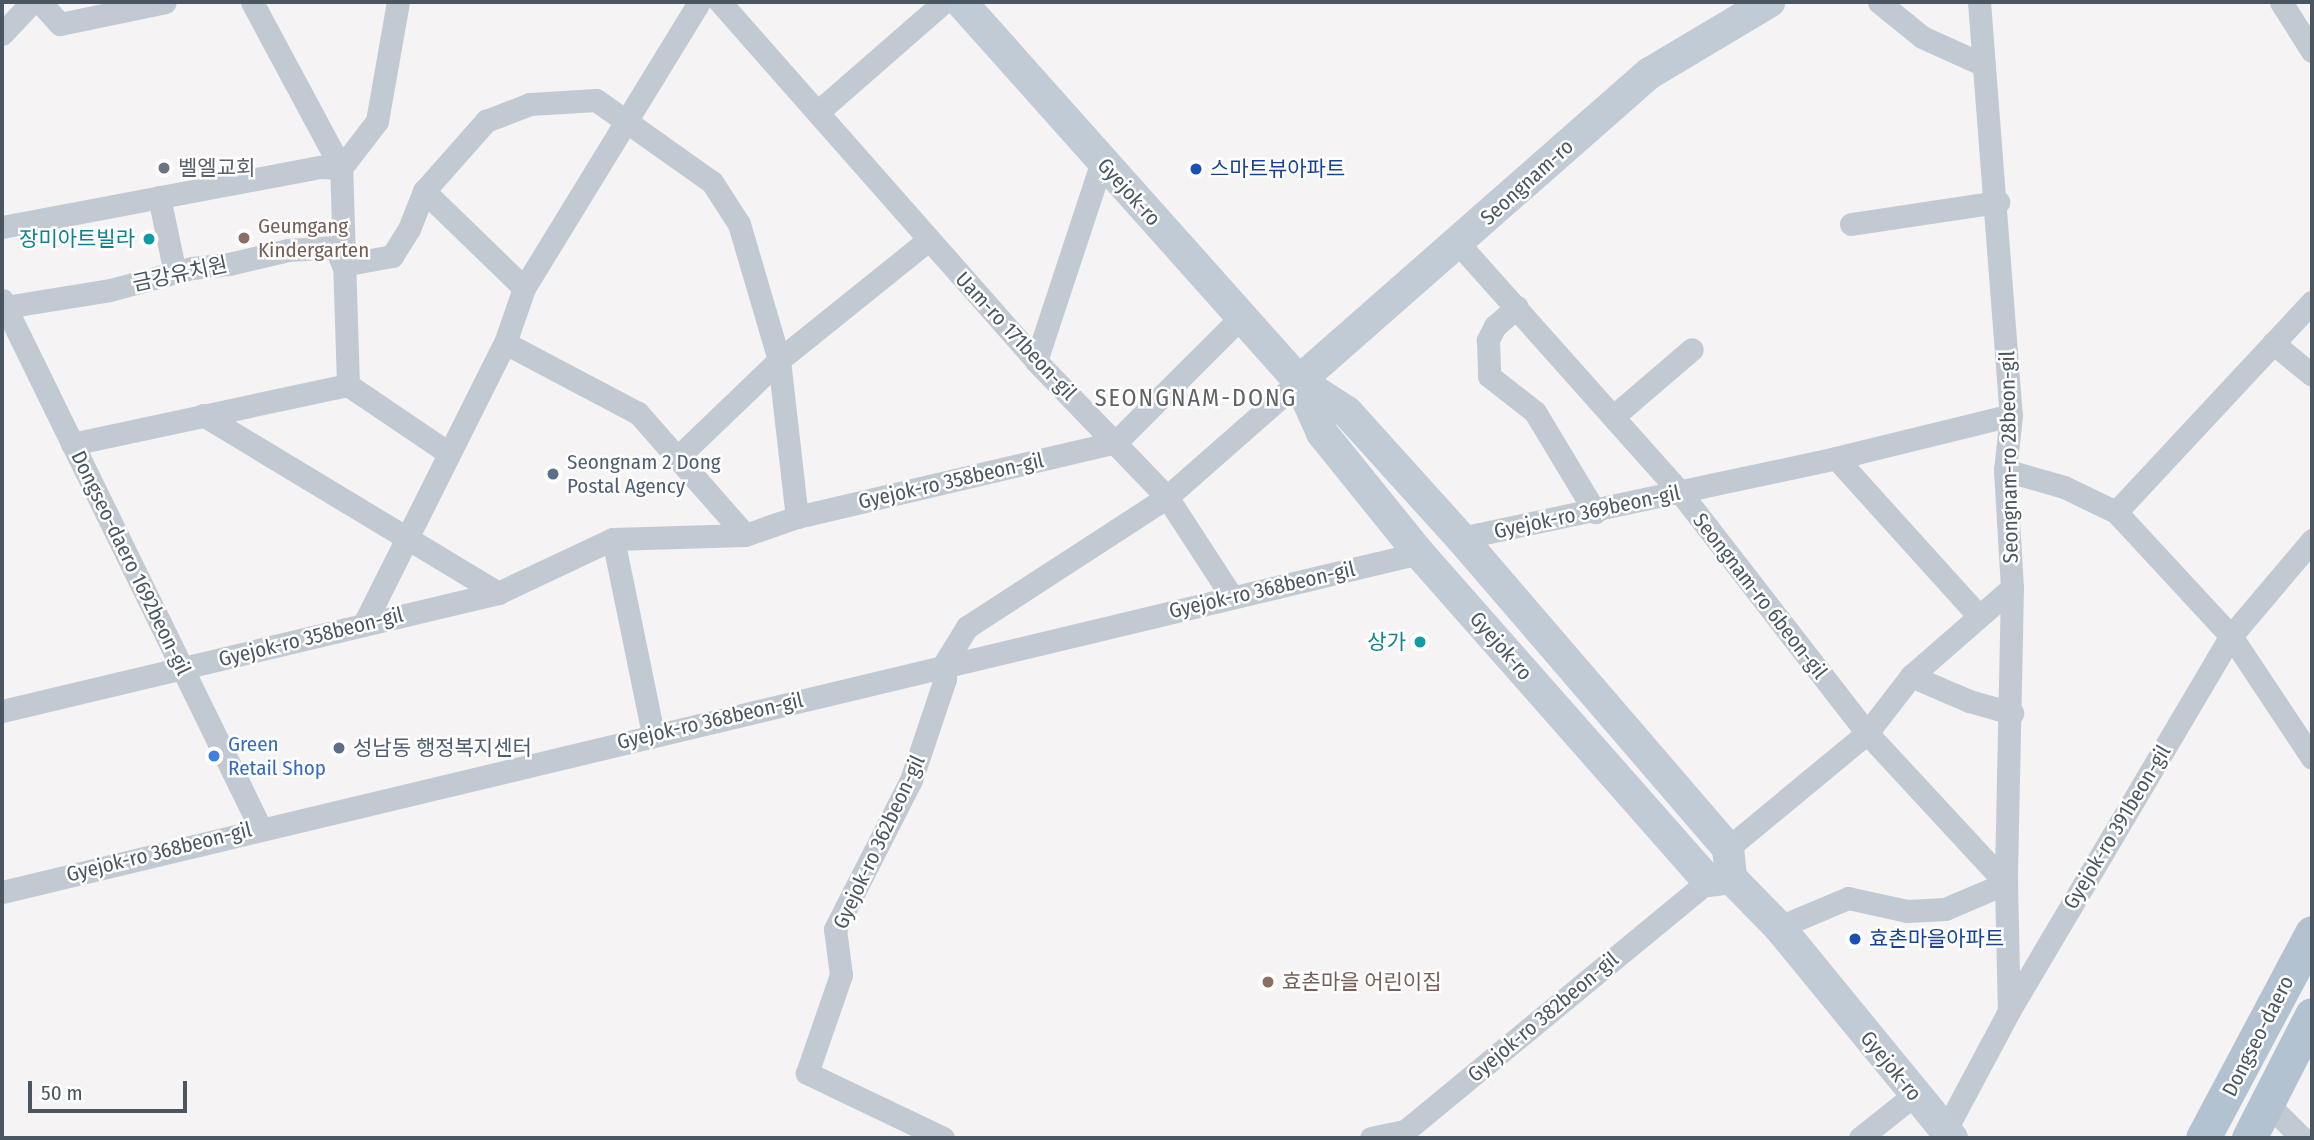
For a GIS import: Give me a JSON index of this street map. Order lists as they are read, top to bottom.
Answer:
{
  "streets": {
    "main road": ["Seongnam-ro", "Gyejok-ro", "Dongseo-daero"],
    "street": [
      "금강유치원",
      "Uam-ro 171beon-gil",
      "Seongnam-ro 28beon-gil",
      "Gyejok-ro 358beon-gil",
      "Gyejok-ro 369beon-gil",
      "Dongseo-daero 1692beon-gil",
      "Gyejok-ro 368beon-gil",
      "Seongnam-ro 6beon-gil",
      "Gyejok-ro 391beon-gil",
      "Gyejok-ro 362beon-gil",
      "Gyejok-ro 382beon-gil"
    ]
  },
  "crossings": [
    ["Seongnam-ro", "Gyejok-ro"],
    ["Seongnam-ro", "Seongnam-ro 6beon-gil"],
    ["Seongnam-ro", "Gyejok-ro 362beon-gil"],
    ["Gyejok-ro", "Gyejok-ro 369beon-gil"],
    ["Gyejok-ro", "Gyejok-ro 368beon-gil"],
    ["Gyejok-ro", "Gyejok-ro 391beon-gil"],
    ["Gyejok-ro", "Gyejok-ro 362beon-gil"],
    ["Gyejok-ro", "Gyejok-ro 382beon-gil"],
    ["금강유치원", "Dongseo-daero 1692beon-gil"],
    ["Uam-ro 171beon-gil", "Gyejok-ro 358beon-gil"],
    ["Uam-ro 171beon-gil", "Gyejok-ro 368beon-gil"],
    ["Uam-ro 171beon-gil", "Gyejok-ro 362beon-gil"],
    ["Seongnam-ro 28beon-gil", "Gyejok-ro 369beon-gil"],
    ["Seongnam-ro 28beon-gil", "Seongnam-ro 6beon-gil"],
    ["Seongnam-ro 28beon-gil", "Gyejok-ro 391beon-gil"],
    ["Seongnam-ro 28beon-gil", "Gyejok-ro 382beon-gil"],
    ["Gyejok-ro 358beon-gil", "Dongseo-daero 1692beon-gil"],
    ["Gyejok-ro 369beon-gil", "Seongnam-ro 6beon-gil"],
    ["Dongseo-daero 1692beon-gil", "Gyejok-ro 368beon-gil"],
    ["Gyejok-ro 368beon-gil", "Gyejok-ro 362beon-gil"],
    ["Seongnam-ro 6beon-gil", "Gyejok-ro 382beon-gil"]
  ],
  "districts": ["SEONGNAM-DONG"],
  "places": [
    "벨엘교회",
    "스마트뷰아파트",
    "Geumgang Kindergarten",
    "장미아트빌라",
    "Seongnam 2 Dong Postal Agency",
    "상가",
    "성남동 행정복지센터",
    "Green Retail Shop",
    "효촌마을아파트",
    "효촌마을 어린이집"
  ],
  "scale_bar": "50 m"
}
